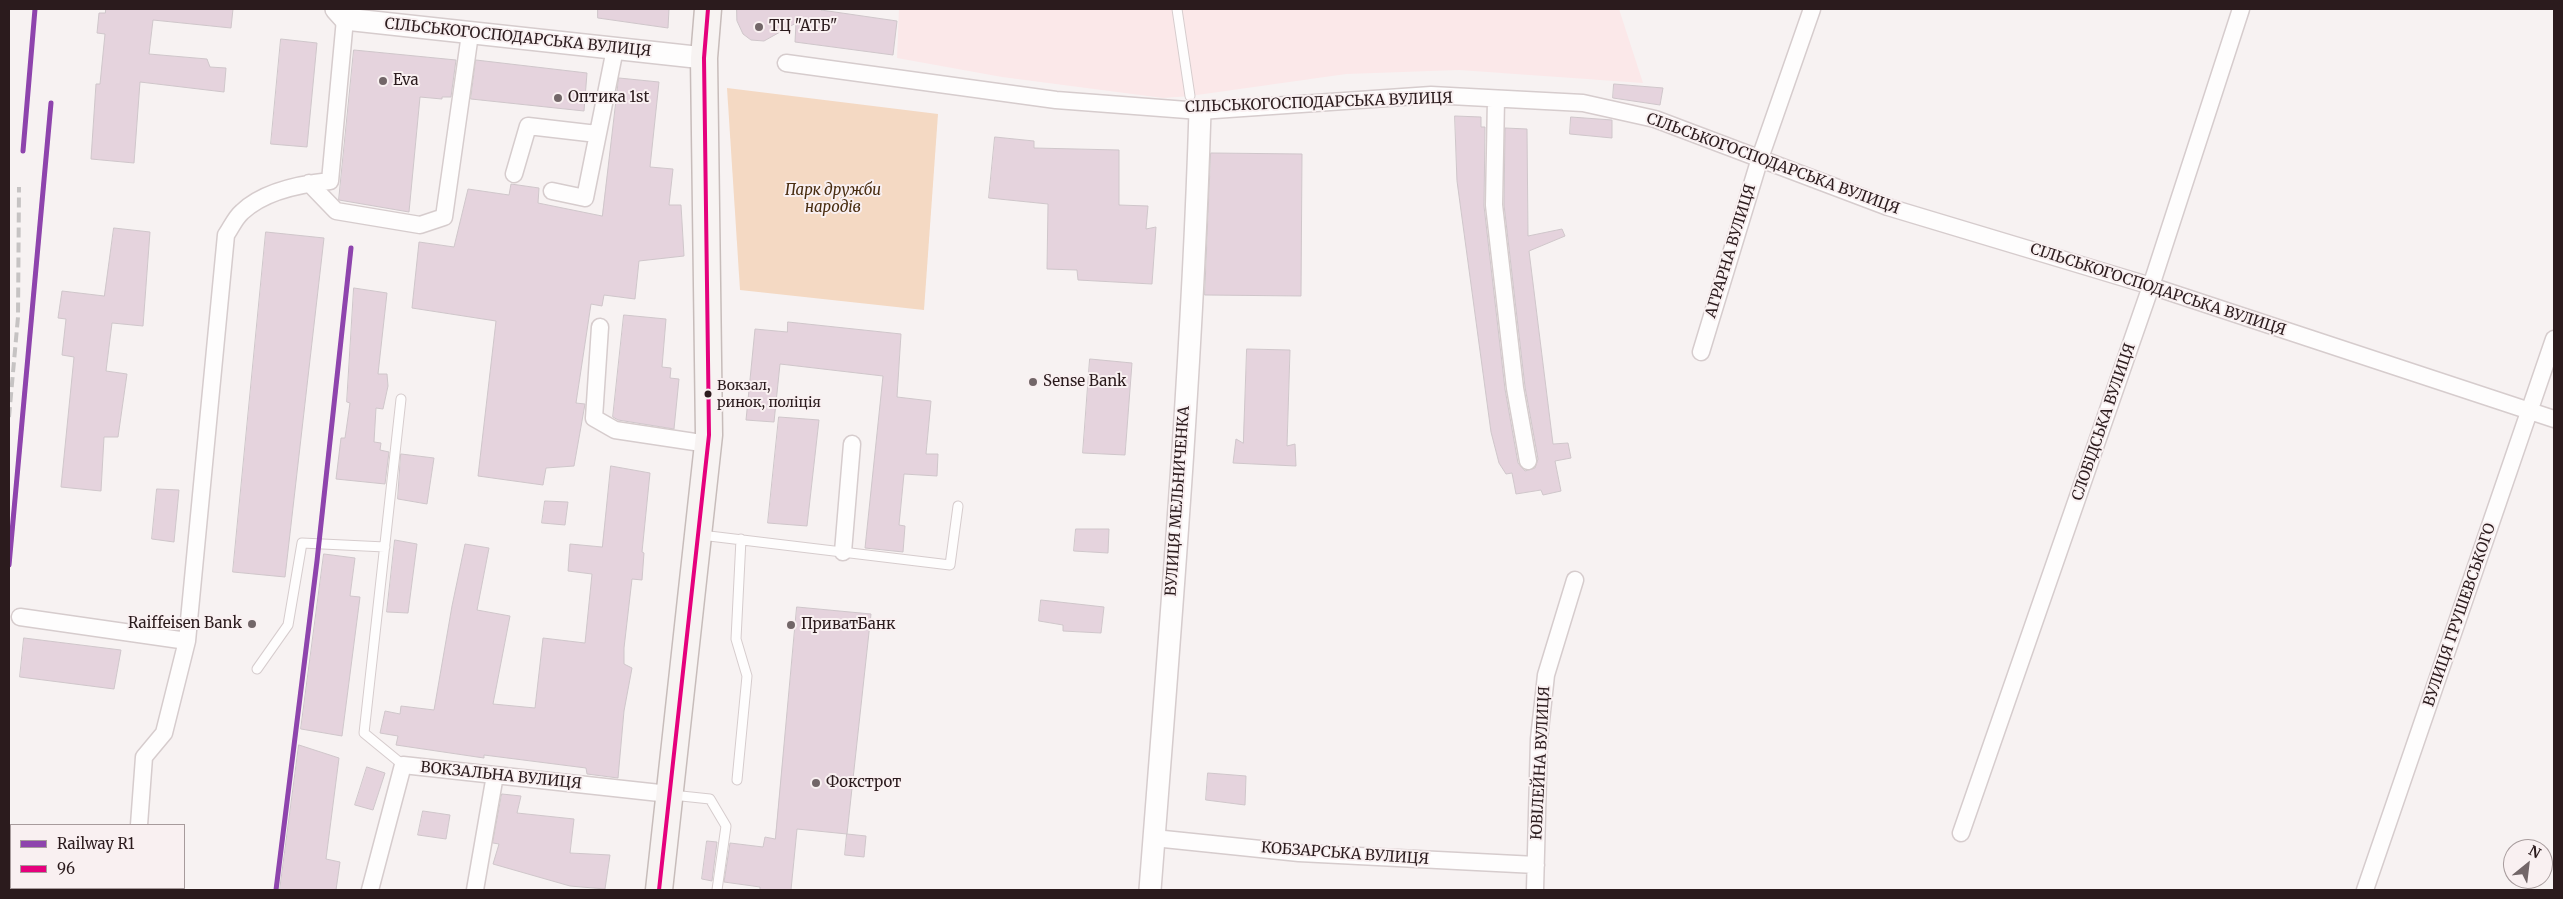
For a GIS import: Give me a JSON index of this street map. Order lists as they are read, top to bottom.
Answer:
{
  "streets": {
    "street": [
      "СІЛЬСЬКОГОСПОДАРСЬКА ВУЛИЦЯ",
      "АГРАРНА ВУЛИЦЯ",
      "СЛОБІДСЬКА ВУЛИЦЯ",
      "ВУЛИЦЯ МЕЛЬНИЧЕНКА",
      "ВУЛИЦЯ ГРУШЕВСЬКОГО",
      "ЮВІЛЕЙНА ВУЛИЦЯ",
      "ВОКЗАЛЬНА ВУЛИЦЯ",
      "КОБЗАРСЬКА ВУЛИЦЯ"
    ]
  },
  "crossings": [
    ["СІЛЬСЬКОГОСПОДАРСЬКА ВУЛИЦЯ", "АГРАРНА ВУЛИЦЯ"],
    ["СІЛЬСЬКОГОСПОДАРСЬКА ВУЛИЦЯ", "СЛОБІДСЬКА ВУЛИЦЯ"],
    ["СІЛЬСЬКОГОСПОДАРСЬКА ВУЛИЦЯ", "ВУЛИЦЯ МЕЛЬНИЧЕНКА"],
    ["СІЛЬСЬКОГОСПОДАРСЬКА ВУЛИЦЯ", "ВУЛИЦЯ ГРУШЕВСЬКОГО"],
    ["ВУЛИЦЯ МЕЛЬНИЧЕНКА", "КОБЗАРСЬКА ВУЛИЦЯ"],
    ["ЮВІЛЕЙНА ВУЛИЦЯ", "КОБЗАРСЬКА ВУЛИЦЯ"]
  ],
  "parks": ["Парк дружби народів"],
  "places": [
    "ТЦ \"АТБ\"",
    "Eva",
    "Оптика 1st",
    "Sense Bank",
    "Вокзал, ринок, поліція",
    "Raiffeisen Bank",
    "ПриватБанк",
    "Фокстрот"
  ],
  "lines": ["rail line R1", "transit line 96"],
  "legend": ["Railway R1", "96"],
  "north": "top right"
}
